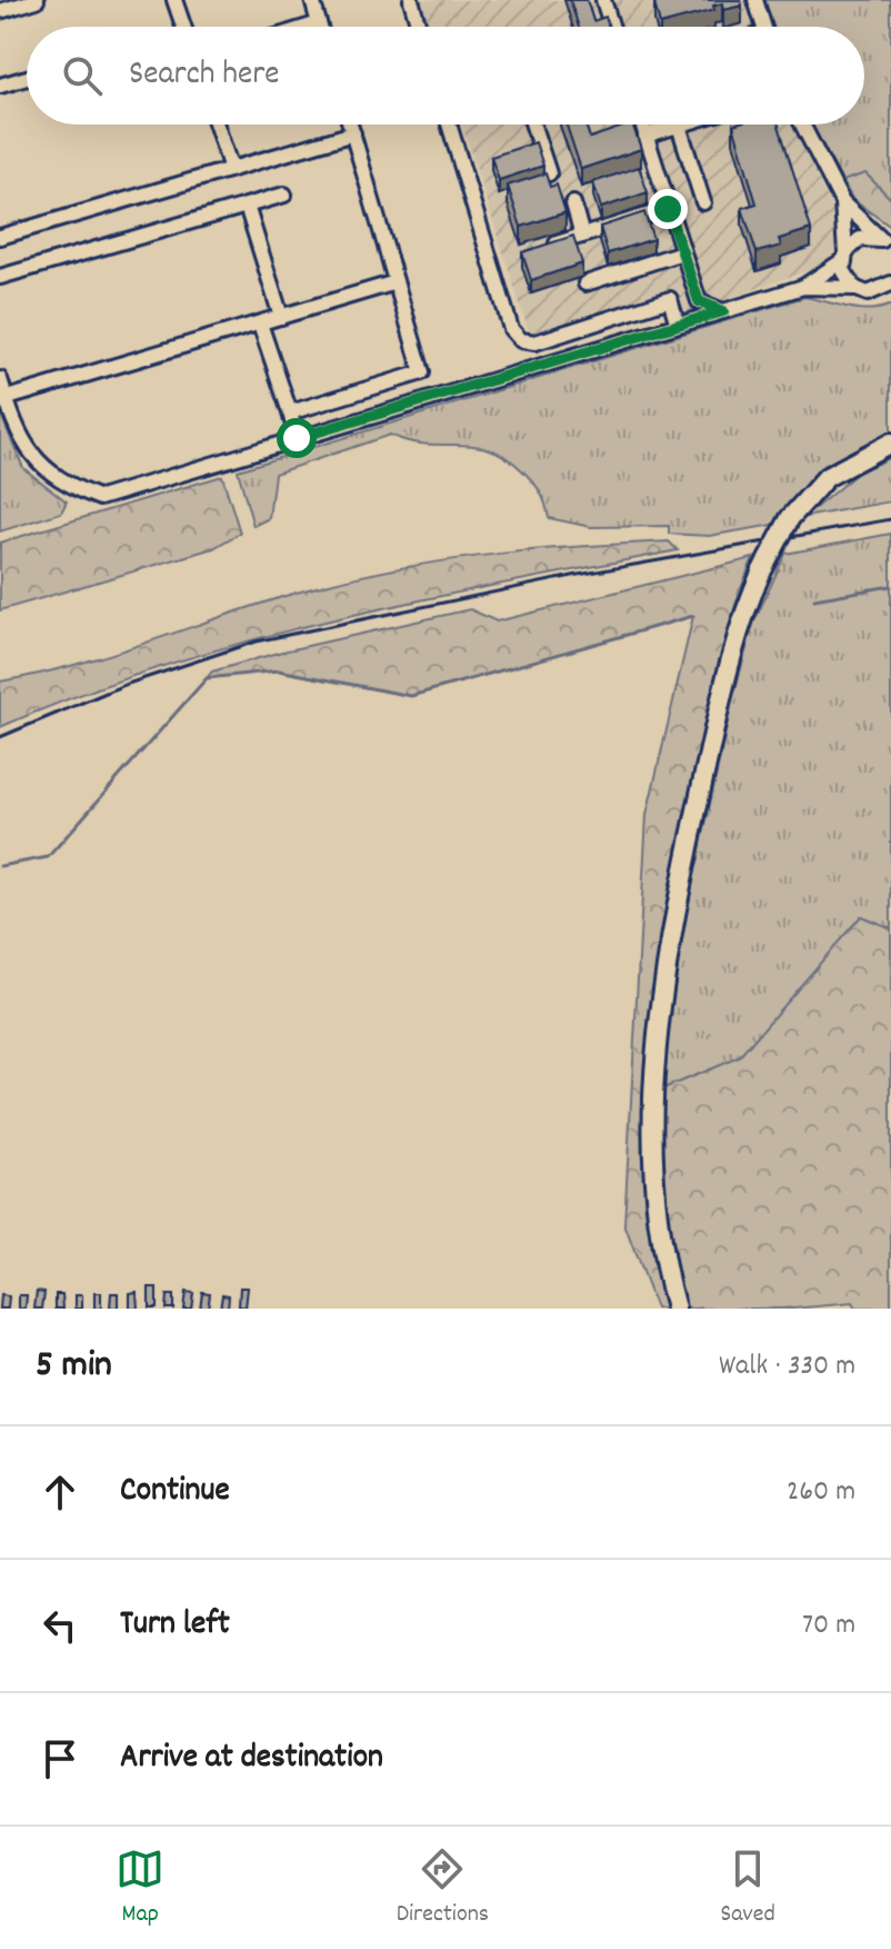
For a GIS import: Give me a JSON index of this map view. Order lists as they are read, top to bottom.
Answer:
{
  "page": {
    "search": "Search here",
    "heading": ["5 min", "Walk · 330 m"],
    "list": [
      ["Continue", "260 m"],
      ["Turn left", "70 m"],
      "Arrive at destination"
    ],
    "nav": ["Map", "Directions", "Saved"]
  }
}
